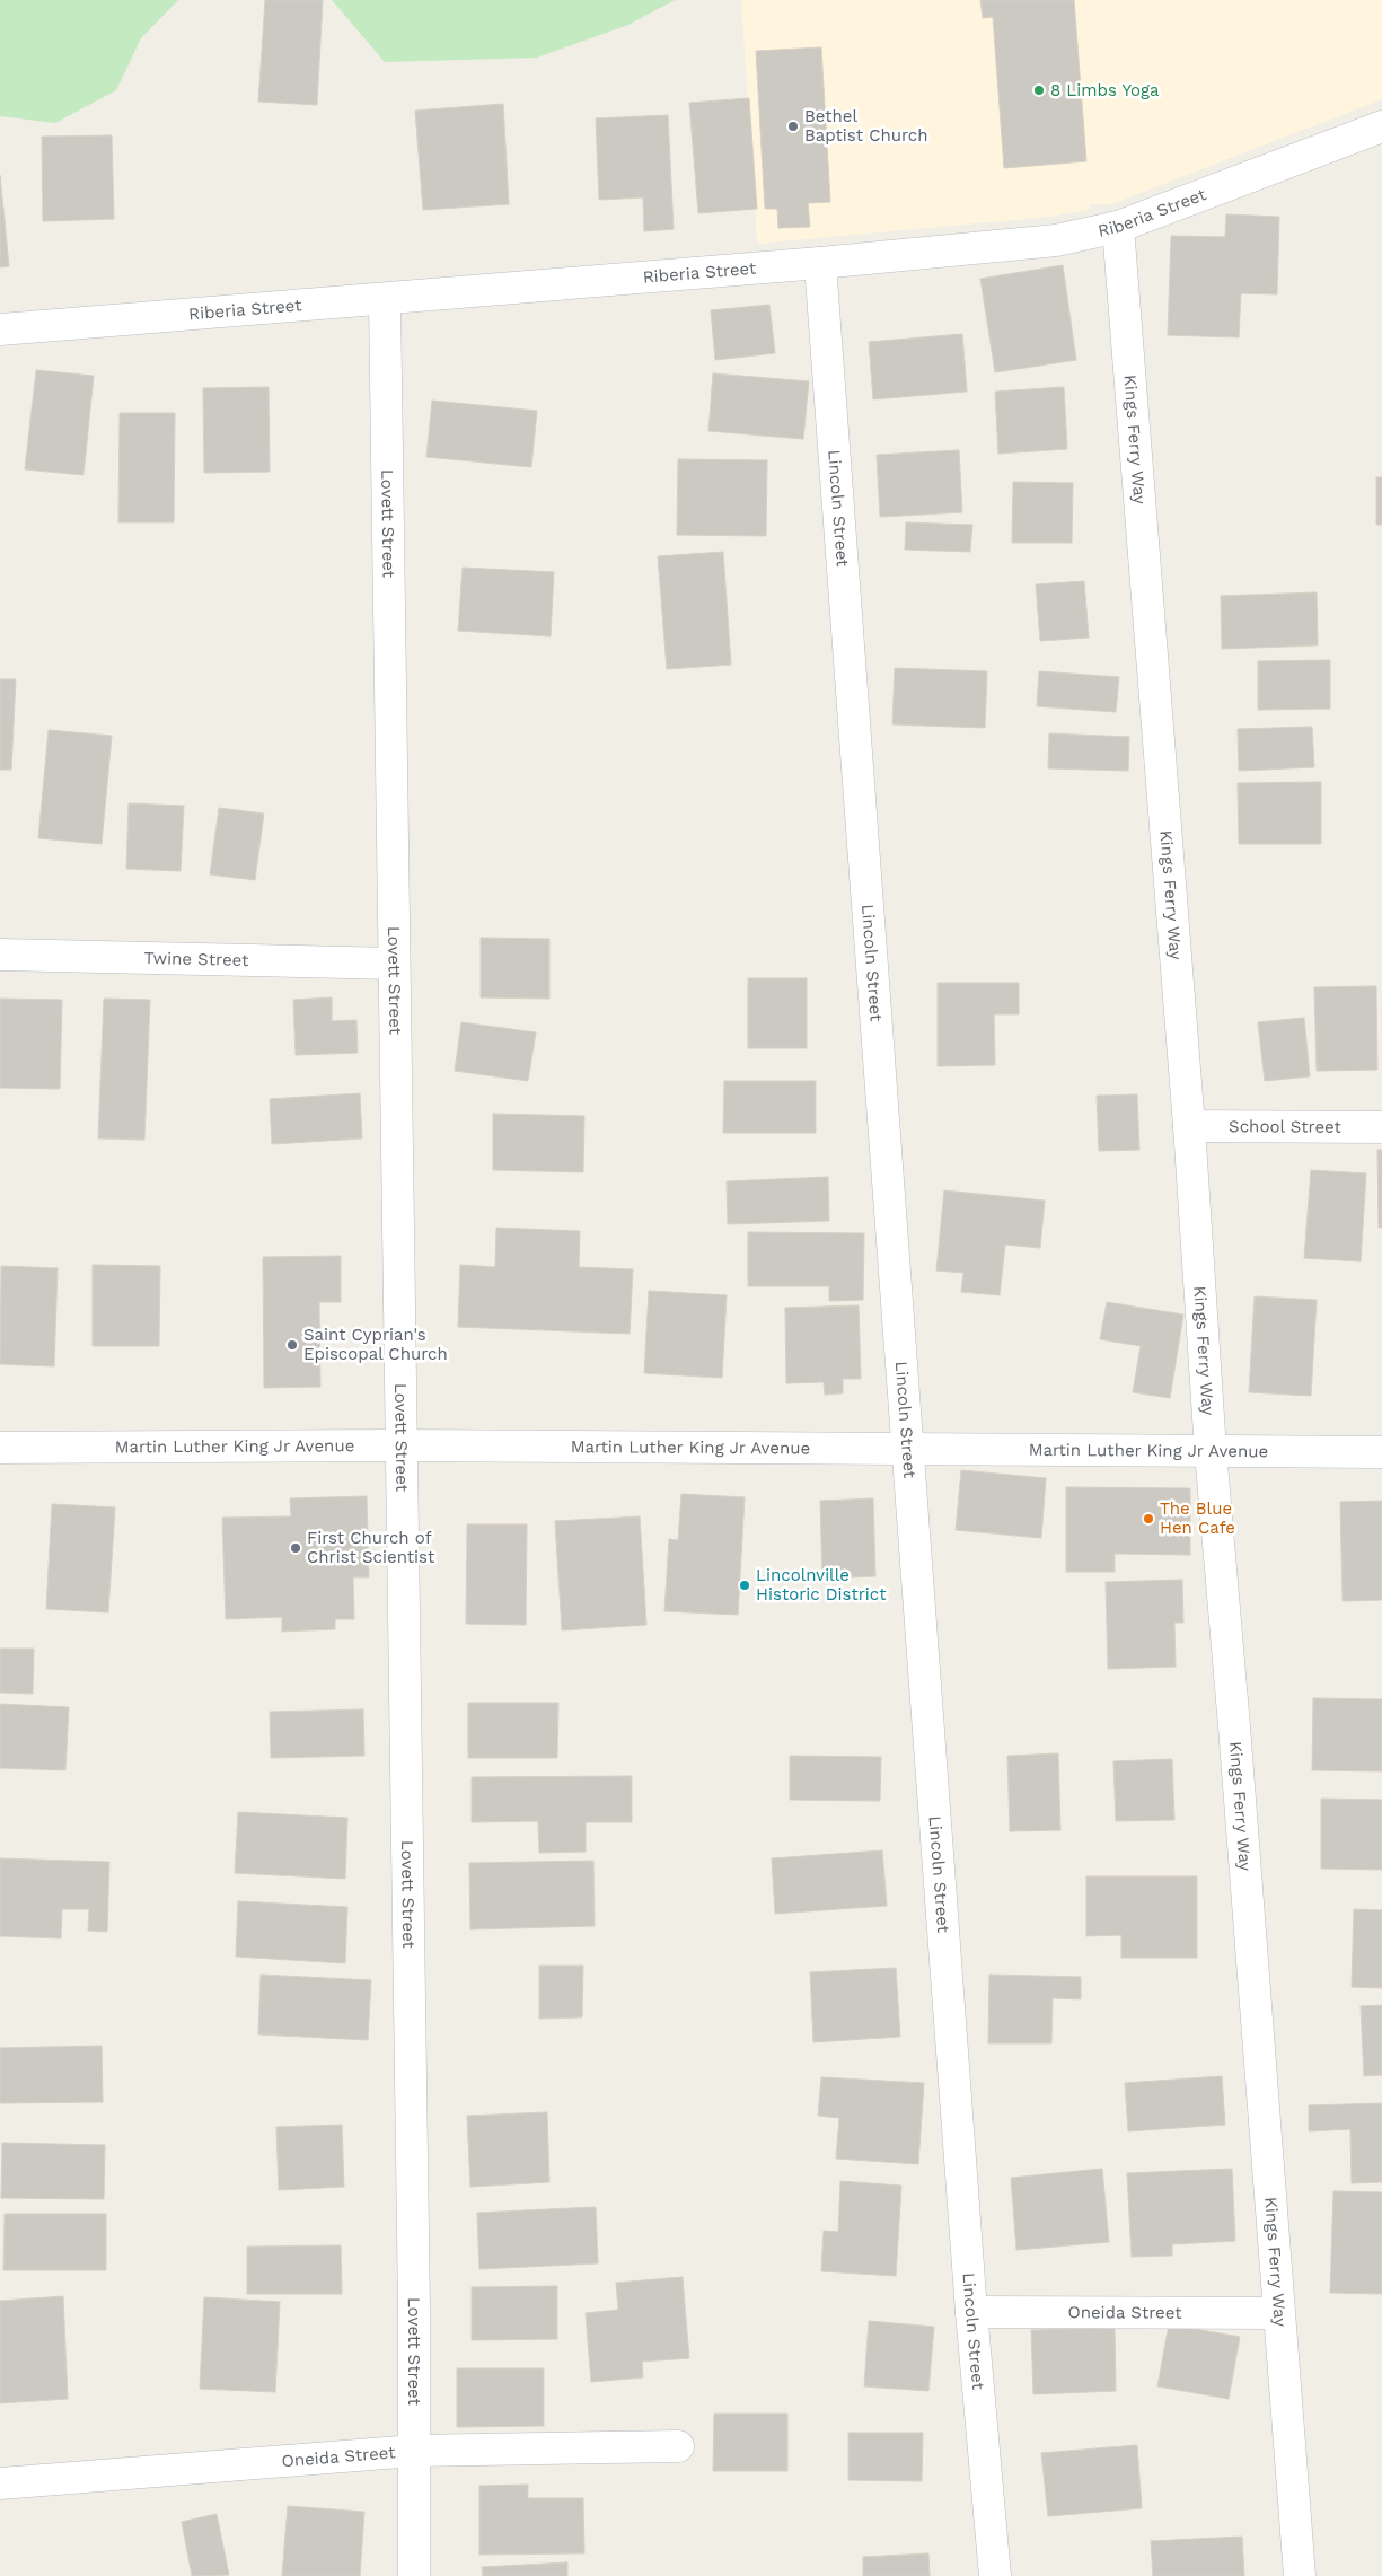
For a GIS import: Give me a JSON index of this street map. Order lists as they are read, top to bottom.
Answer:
{
  "streets": {
    "street": [
      "Riberia Street",
      "Kings Ferry Way",
      "Lincoln Street",
      "Lovett Street",
      "Twine Street",
      "School Street",
      "Martin Luther King Jr Avenue",
      "Oneida Street"
    ]
  },
  "crossings": [
    ["Riberia Street", "Kings Ferry Way"],
    ["Riberia Street", "Lincoln Street"],
    ["Riberia Street", "Lovett Street"],
    ["Kings Ferry Way", "School Street"],
    ["Kings Ferry Way", "Martin Luther King Jr Avenue"],
    ["Kings Ferry Way", "Oneida Street"],
    ["Lincoln Street", "Martin Luther King Jr Avenue"],
    ["Lincoln Street", "Oneida Street"],
    ["Lovett Street", "Twine Street"],
    ["Lovett Street", "Martin Luther King Jr Avenue"],
    ["Lovett Street", "Oneida Street"]
  ],
  "places": [
    "8 Limbs Yoga",
    "Bethel Baptist Church",
    "Saint Cyprian's Episcopal Church",
    "The Blue Hen Cafe",
    "First Church of Christ Scientist",
    "Lincolnville Historic District"
  ]
}
